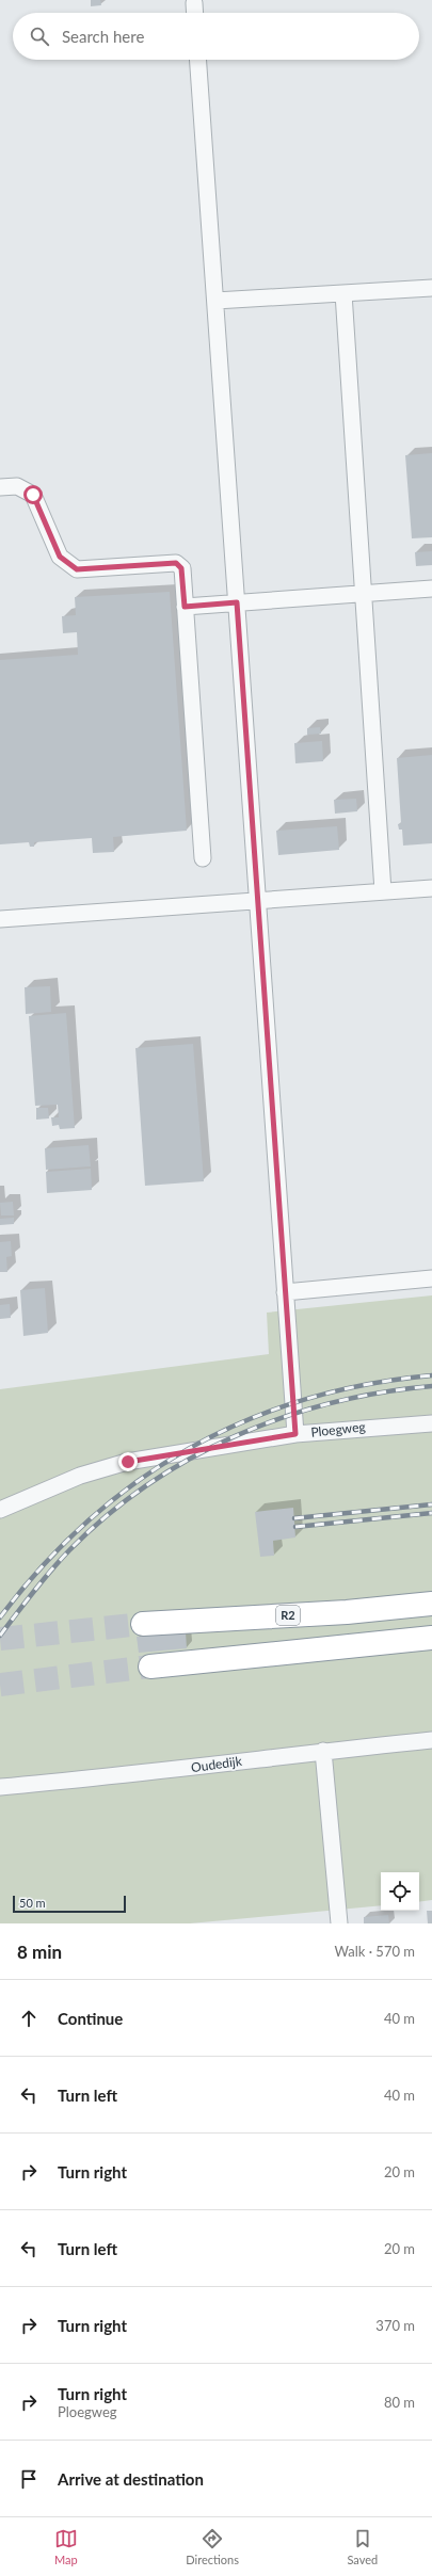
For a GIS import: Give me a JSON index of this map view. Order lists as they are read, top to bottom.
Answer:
{
  "streets": {
    "highway": ["R2"],
    "street": ["Ploegweg", "Oudedijk"]
  },
  "scale_bar": "50 m",
  "page": {
    "search": "Search here",
    "scale": "50 m",
    "heading": ["8 min", "Walk · 570 m"],
    "list": [
      ["Continue", "40 m"],
      ["Turn left", "40 m"],
      ["Turn right", "20 m"],
      ["Turn left", "20 m"],
      ["Turn right", "370 m"],
      ["Turn right", "Ploegweg", "80 m"],
      "Arrive at destination"
    ],
    "nav": ["Map", "Directions", "Saved"]
  }
}
